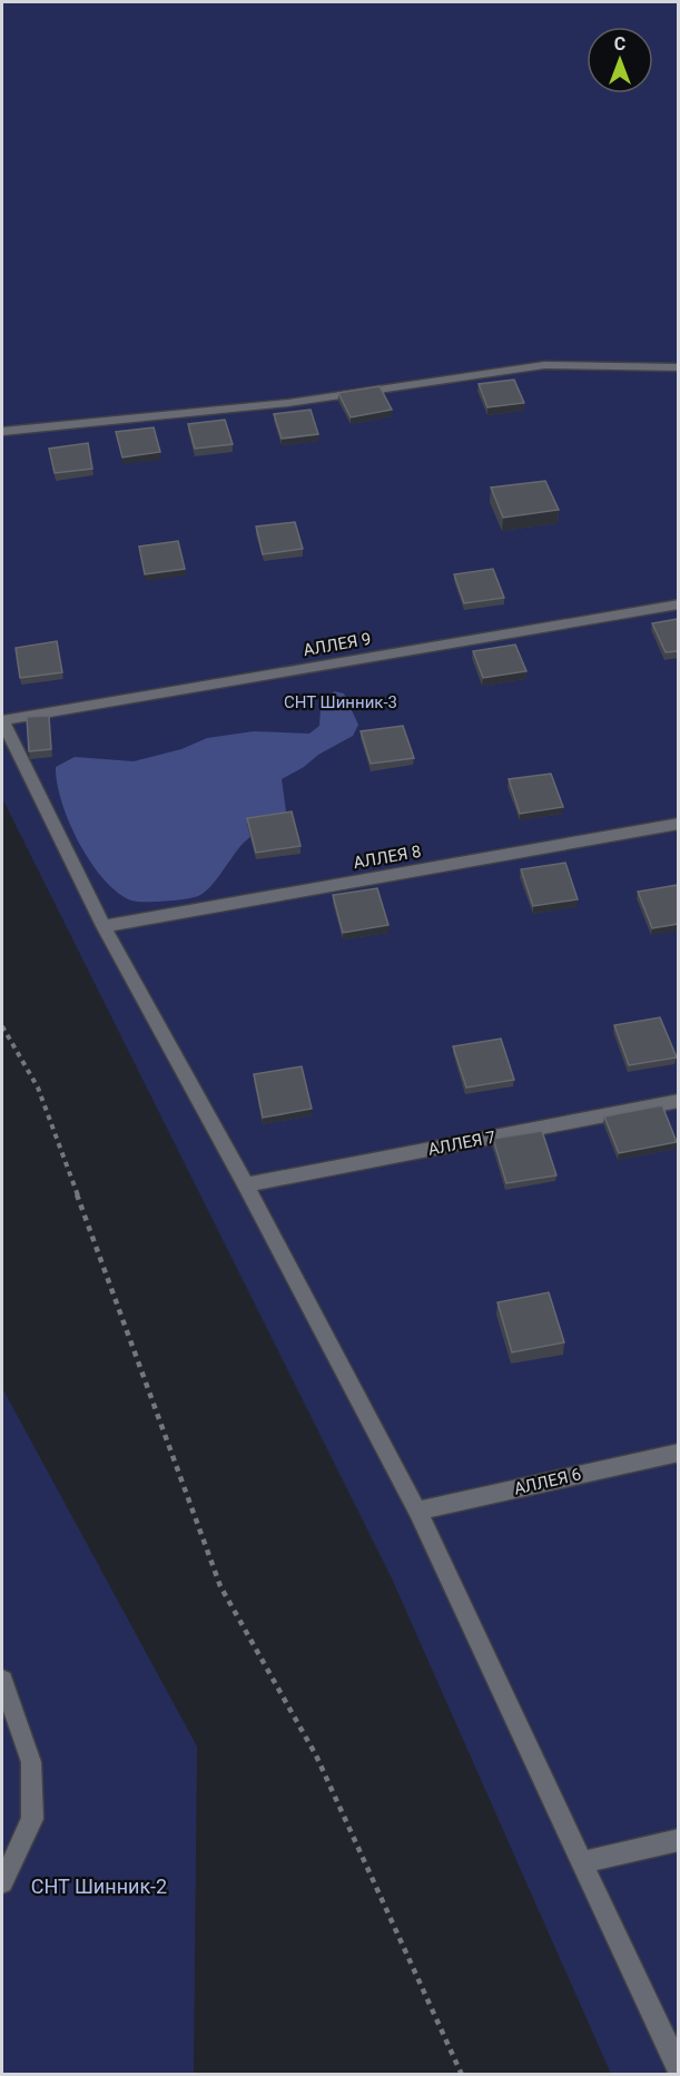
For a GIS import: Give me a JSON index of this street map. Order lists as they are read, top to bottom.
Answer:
{
  "streets": {
    "lane": [
      "АЛЛЕЯ 9",
      "АЛЛЕЯ 8",
      "АЛЛЕЯ 7",
      "АЛЛЕЯ 6"
    ]
  },
  "parks": ["СНТ Шинник-3", "СНТ Шинник-2"],
  "north": "top"
}
